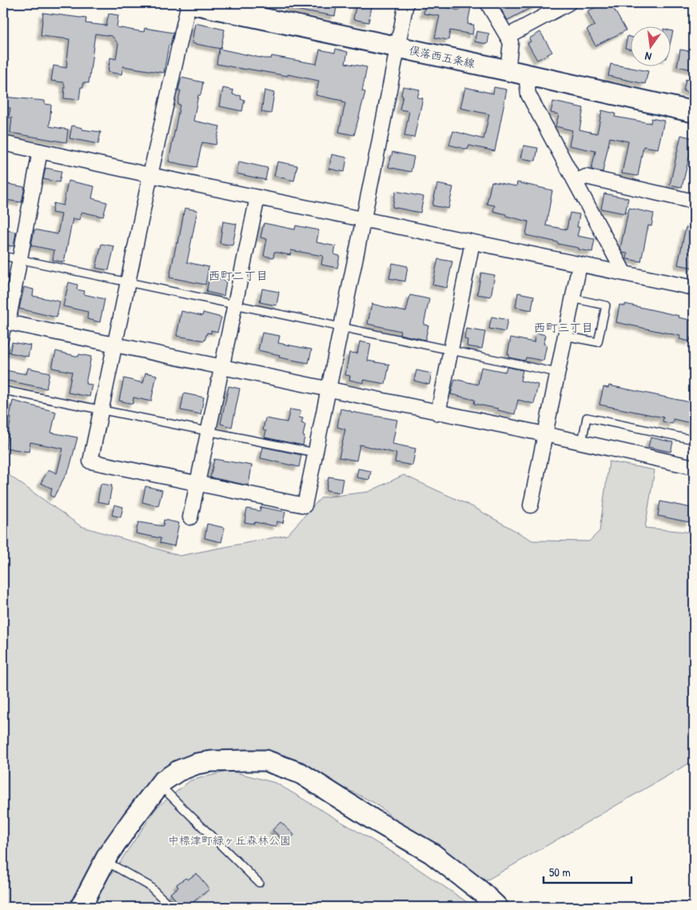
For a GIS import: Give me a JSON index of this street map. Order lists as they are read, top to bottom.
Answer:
{
  "streets": {
    "street": ["俣落西五条線"]
  },
  "districts": ["西町二丁目", "西町三丁目"],
  "parks": ["中標津町緑ヶ丘森林公園"],
  "scale_bar": "50 m",
  "north": "bottom"
}
